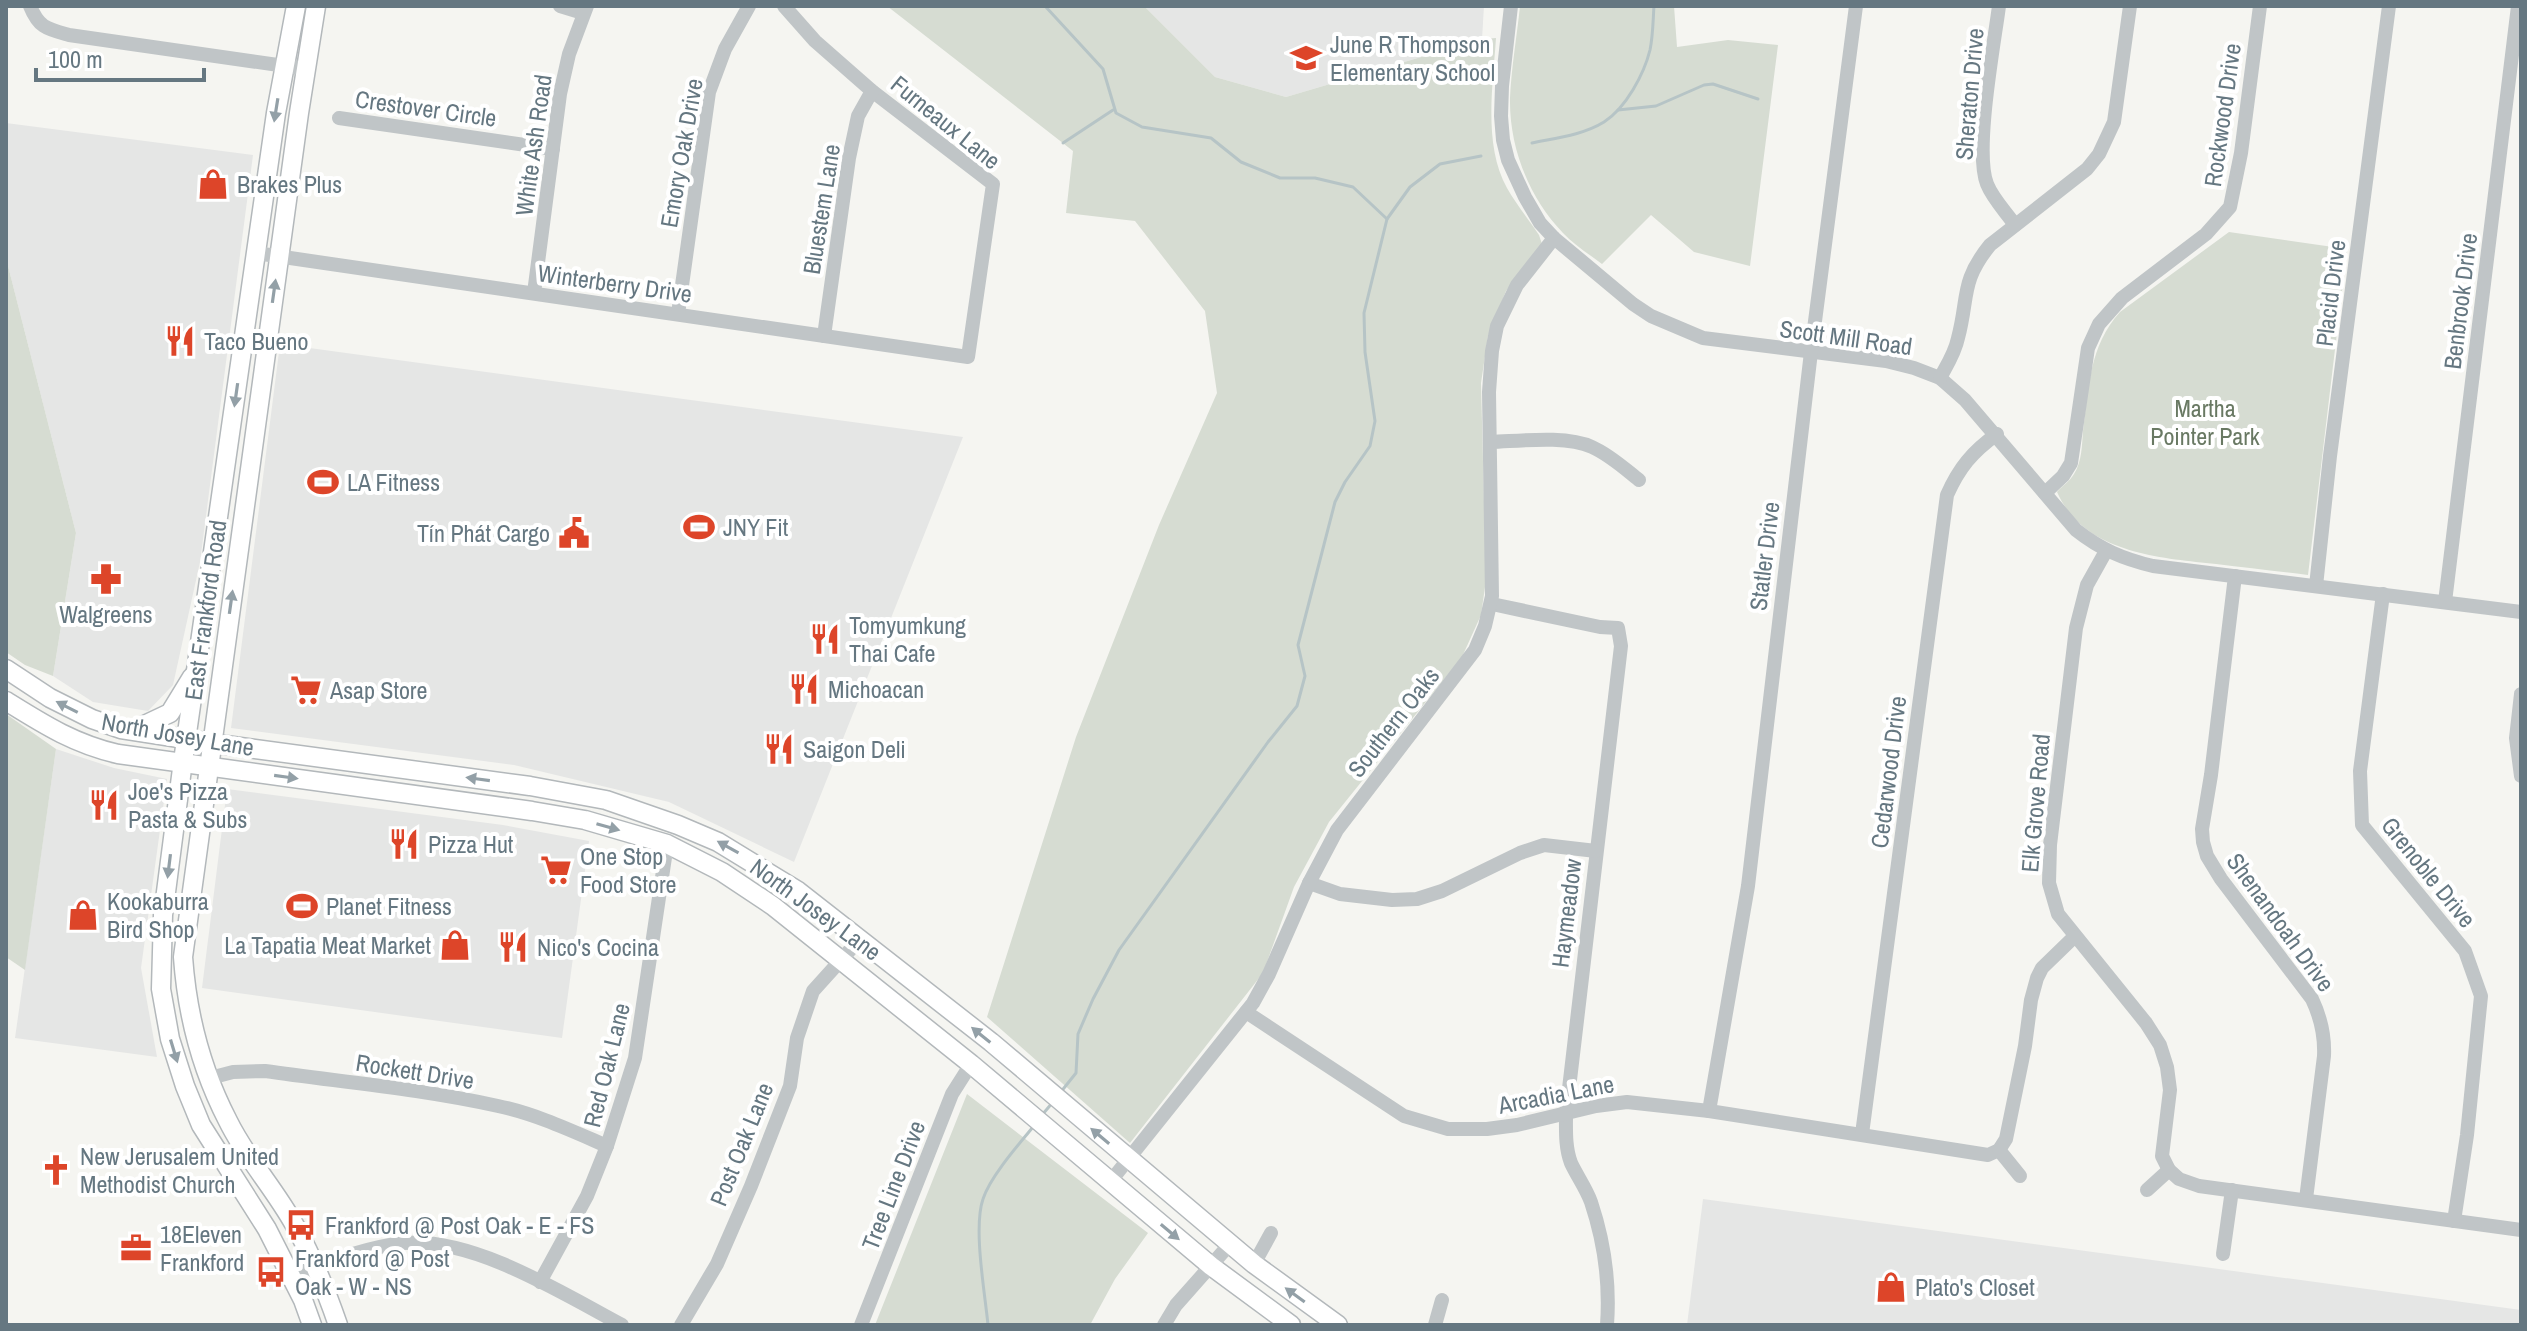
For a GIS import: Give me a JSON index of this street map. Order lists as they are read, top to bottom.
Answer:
{
  "streets": {
    "main road": ["East Frankford Road", "North Josey Lane"],
    "street": [
      "Sheraton Drive",
      "Crestover Circle",
      "Rockwood Drive",
      "Furneaux Lane",
      "White Ash Road",
      "Emory Oak Drive",
      "Bluestem Lane",
      "Winterberry Drive",
      "Placid Drive",
      "Benbrook Drive",
      "Scott Mill Road",
      "Statler Drive",
      "Southern Oaks",
      "Cedarwood Drive",
      "Elk Grove Road",
      "Grenoble Drive",
      "Haymeadow",
      "Shenandoah Drive",
      "Red Oak Lane",
      "Rockett Drive",
      "Arcadia Lane",
      "Post Oak Lane",
      "Tree Line Drive"
    ]
  },
  "crossings": [
    ["Crestover Circle", "White Ash Road"],
    ["Rockwood Drive", "Scott Mill Road"],
    ["Furneaux Lane", "Bluestem Lane"],
    ["Furneaux Lane", "Winterberry Drive"],
    ["White Ash Road", "Winterberry Drive"],
    ["Emory Oak Drive", "Winterberry Drive"],
    ["Bluestem Lane", "Winterberry Drive"],
    ["Winterberry Drive", "East Frankford Road"],
    ["Placid Drive", "Scott Mill Road"],
    ["Benbrook Drive", "Scott Mill Road"],
    ["Scott Mill Road", "Statler Drive"],
    ["Scott Mill Road", "Southern Oaks"],
    ["Scott Mill Road", "Cedarwood Drive"],
    ["Scott Mill Road", "Elk Grove Road"],
    ["Scott Mill Road", "Grenoble Drive"],
    ["Scott Mill Road", "Shenandoah Drive"],
    ["Statler Drive", "Arcadia Lane"],
    ["East Frankford Road", "North Josey Lane"],
    ["East Frankford Road", "Rockett Drive"],
    ["Southern Oaks", "North Josey Lane"],
    ["Southern Oaks", "Haymeadow"],
    ["Southern Oaks", "Arcadia Lane"],
    ["North Josey Lane", "Red Oak Lane"],
    ["North Josey Lane", "Post Oak Lane"],
    ["North Josey Lane", "Tree Line Drive"],
    ["Cedarwood Drive", "Arcadia Lane"],
    ["Haymeadow", "Arcadia Lane"],
    ["Red Oak Lane", "Rockett Drive"]
  ],
  "parks": ["Martha Pointer Park"],
  "places": {
    "school or university": ["June R Thompson Elementary School"],
    "shop": [
      "Brakes Plus",
      "Kookaburra Bird Shop",
      "La Tapatia Meat Market",
      "Plato's Closet"
    ],
    "restaurant": [
      "Taco Bueno",
      "Tomyumkung Thai Cafe",
      "Michoacan",
      "Saigon Deli",
      "Joe's Pizza Pasta & Subs",
      "Pizza Hut",
      "Nico's Cocina"
    ],
    "sports": ["LA Fitness", "JNY Fit", "Planet Fitness"],
    "public building": ["Tín Phát Cargo"],
    "pharmacy": ["Walgreens"],
    "supermarket": ["Asap Store", "One Stop Food Store"],
    "church": ["New Jerusalem United Methodist Church"],
    "bus stop": ["Frankford @ Post Oak - E - FS", "Frankford @ Post Oak - W - NS"],
    "office": ["18Eleven Frankford"]
  },
  "scale_bar": "100 m"
}
